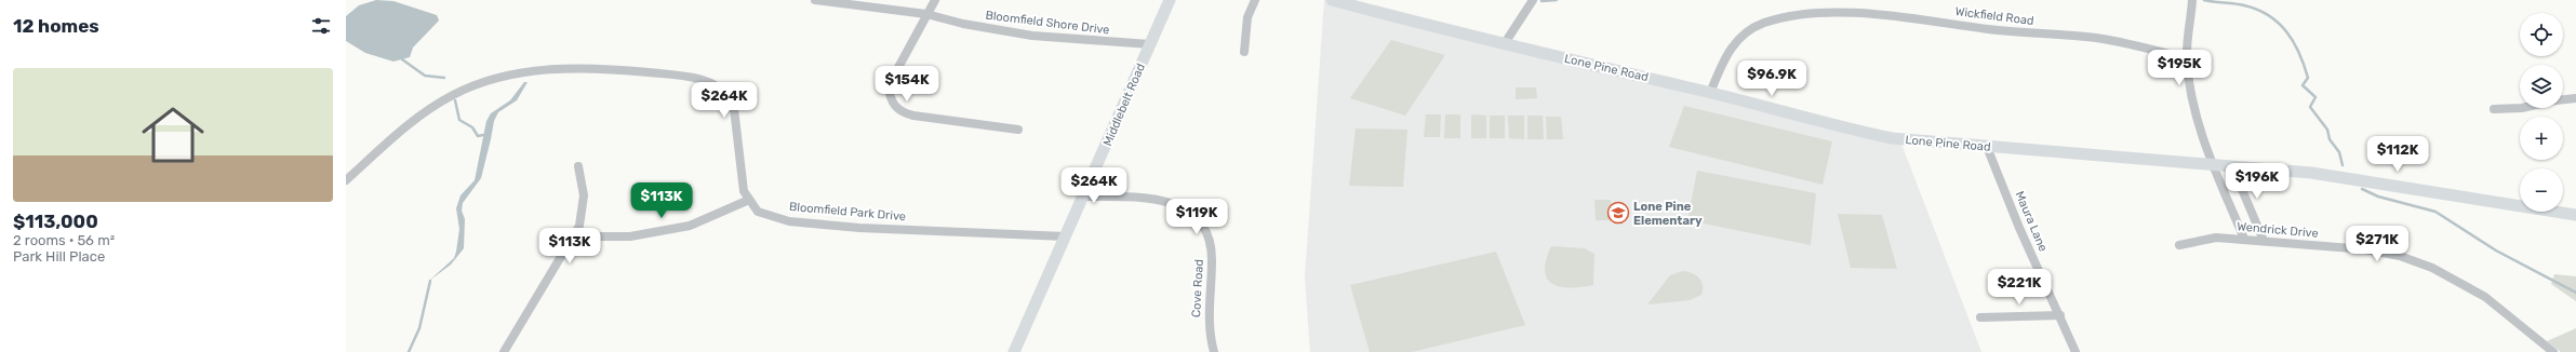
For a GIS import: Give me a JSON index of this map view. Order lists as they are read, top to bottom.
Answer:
{
  "streets": {
    "street": [
      "Wickfield Road",
      "Bloomfield Shore Drive",
      "Lone Pine Road",
      "Middlebelt Road",
      "Bloomfield Park Drive",
      "Maura Lane",
      "Wendrick Drive",
      "Cove Road"
    ]
  },
  "crossings": [
    ["Wickfield Road", "Lone Pine Road"],
    ["Bloomfield Shore Drive", "Middlebelt Road"],
    ["Lone Pine Road", "Maura Lane"],
    ["Middlebelt Road", "Bloomfield Park Drive"],
    ["Middlebelt Road", "Cove Road"]
  ],
  "places": {
    "school or university": ["Lone Pine Elementary"]
  },
  "page": {
    "heading": "12 homes",
    "map_buttons": ["+", "−"],
    "price": [
      "$195K",
      "$96.9K",
      "$154K",
      "$264K",
      "$112K",
      "$196K",
      "$264K",
      "$113K",
      "$119K",
      "$271K",
      "$113K",
      "$221K"
    ],
    "list": [
      {
        "name": "$113,000",
        "note": "2 rooms · 56 m² · Park Hill Place"
      }
    ]
  }
}
